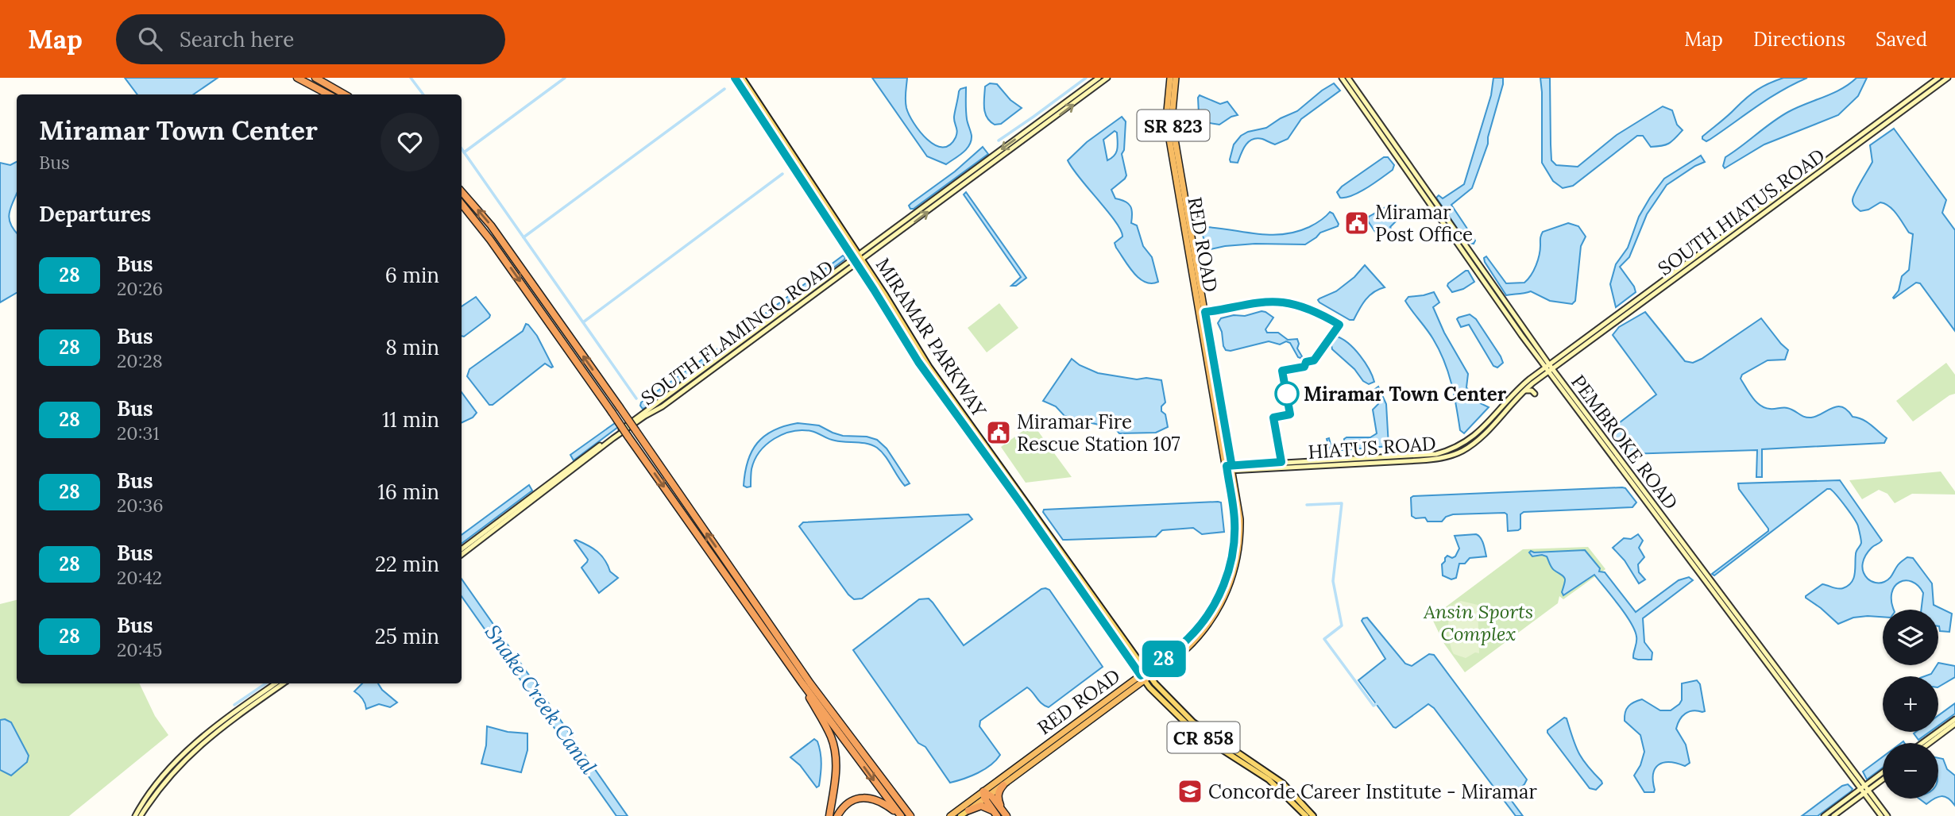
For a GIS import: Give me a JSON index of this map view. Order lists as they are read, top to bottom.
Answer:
{
  "streets": {
    "highway": ["SR 823", "RED ROAD"],
    "main road": [
      "SOUTH HIATUS ROAD",
      "SOUTH FLAMINGO ROAD",
      "MIRAMAR PARKWAY",
      "PEMBROKE ROAD",
      "HIATUS ROAD",
      "CR 858"
    ]
  },
  "crossings": [
    ["SOUTH HIATUS ROAD", "PEMBROKE ROAD"],
    ["SOUTH HIATUS ROAD", "HIATUS ROAD"],
    ["RED ROAD", "MIRAMAR PARKWAY"],
    ["RED ROAD", "HIATUS ROAD"],
    ["SOUTH FLAMINGO ROAD", "MIRAMAR PARKWAY"],
    ["PEMBROKE ROAD", "HIATUS ROAD"]
  ],
  "water": ["Snake Creek Canal"],
  "parks": ["Ansin Sports Complex"],
  "places": {
    "public building": ["Miramar Post Office", "Miramar Fire Rescue Station 107"],
    "other": ["Miramar Town Center"],
    "school or university": ["Concorde Career Institute - Miramar"]
  },
  "lines": ["bus line 28"],
  "page": {
    "header": "Map",
    "search": "Search here",
    "nav": ["Map", "Directions", "Saved"],
    "on_map": "28",
    "heading": [
      ["Miramar Town Center", "Bus"],
      "Departures"
    ],
    "list": [
      {
        "mark": "28",
        "name": "Bus",
        "note": "20:26",
        "value": "6 min"
      },
      {
        "mark": "28",
        "name": "Bus",
        "note": "20:28",
        "value": "8 min"
      },
      {
        "mark": "28",
        "name": "Bus",
        "note": "20:31",
        "value": "11 min"
      },
      {
        "mark": "28",
        "name": "Bus",
        "note": "20:36",
        "value": "16 min"
      },
      {
        "mark": "28",
        "name": "Bus",
        "note": "20:42",
        "value": "22 min"
      },
      {
        "mark": "28",
        "name": "Bus",
        "note": "20:45",
        "value": "25 min"
      }
    ],
    "map_buttons": ["+", "−"]
  }
}
